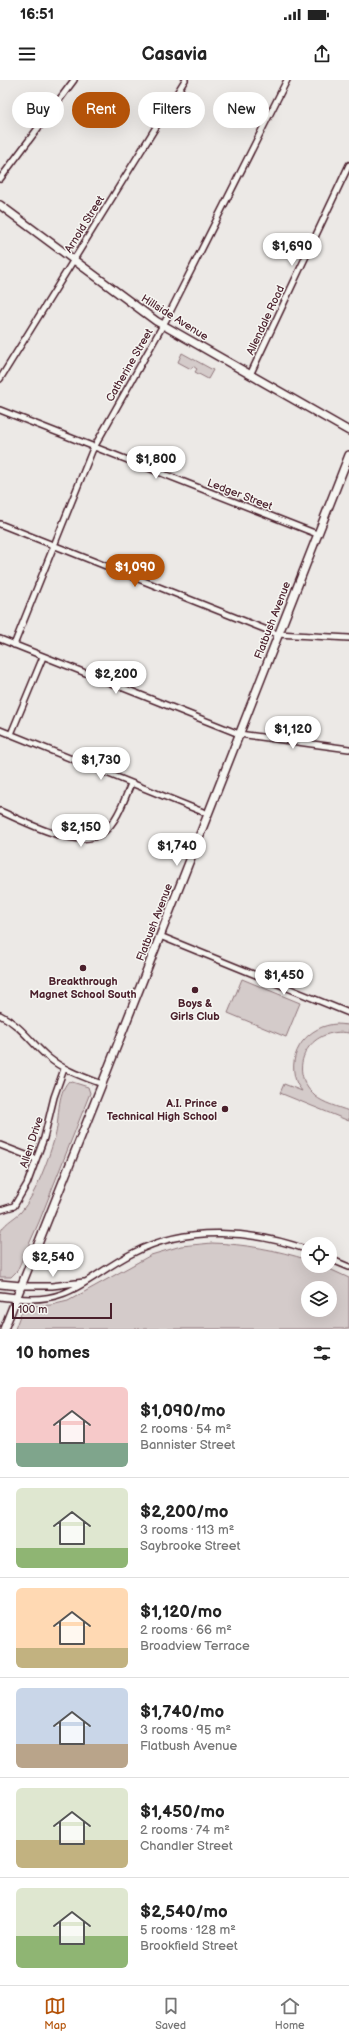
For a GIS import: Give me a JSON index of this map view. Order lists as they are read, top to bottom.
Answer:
{
  "streets": {
    "street": [
      "Arnold Street",
      "Hillside Avenue",
      "Allendale Road",
      "Catherine Street",
      "Ledger Street",
      "Flatbush Avenue",
      "Allen Drive"
    ]
  },
  "crossings": [
    ["Arnold Street", "Hillside Avenue"],
    ["Hillside Avenue", "Allendale Road"],
    ["Hillside Avenue", "Catherine Street"],
    ["Catherine Street", "Ledger Street"],
    ["Ledger Street", "Flatbush Avenue"]
  ],
  "places": ["Breakthrough Magnet School South", "Boys & Girls Club", "A.I. Prince Technical High School"],
  "scale_bar": "100 m",
  "page": {
    "status": "16:51",
    "header": "Casavia",
    "chip": [
      "Buy",
      "Rent",
      "Filters",
      "New"
    ],
    "price": [
      "$1,690",
      "$1,800",
      "$1,090",
      "$2,200",
      "$1,120",
      "$1,730",
      "$2,150",
      "$1,740",
      "$1,450",
      "$2,540"
    ],
    "scale": "100 m",
    "heading": "10 homes",
    "list": [
      {
        "name": "$1,090/mo",
        "note": "2 rooms · 54 m² · Bannister Street"
      },
      {
        "name": "$2,200/mo",
        "note": "3 rooms · 113 m² · Saybrooke Street"
      },
      {
        "name": "$1,120/mo",
        "note": "2 rooms · 66 m² · Broadview Terrace"
      },
      {
        "name": "$1,740/mo",
        "note": "3 rooms · 95 m² · Flatbush Avenue"
      },
      {
        "name": "$1,450/mo",
        "note": "2 rooms · 74 m² · Chandler Street"
      },
      {
        "name": "$2,540/mo",
        "note": "5 rooms · 128 m² · Brookfield Street"
      }
    ],
    "tabs": ["Map", "Saved", "Home"]
  }
}
